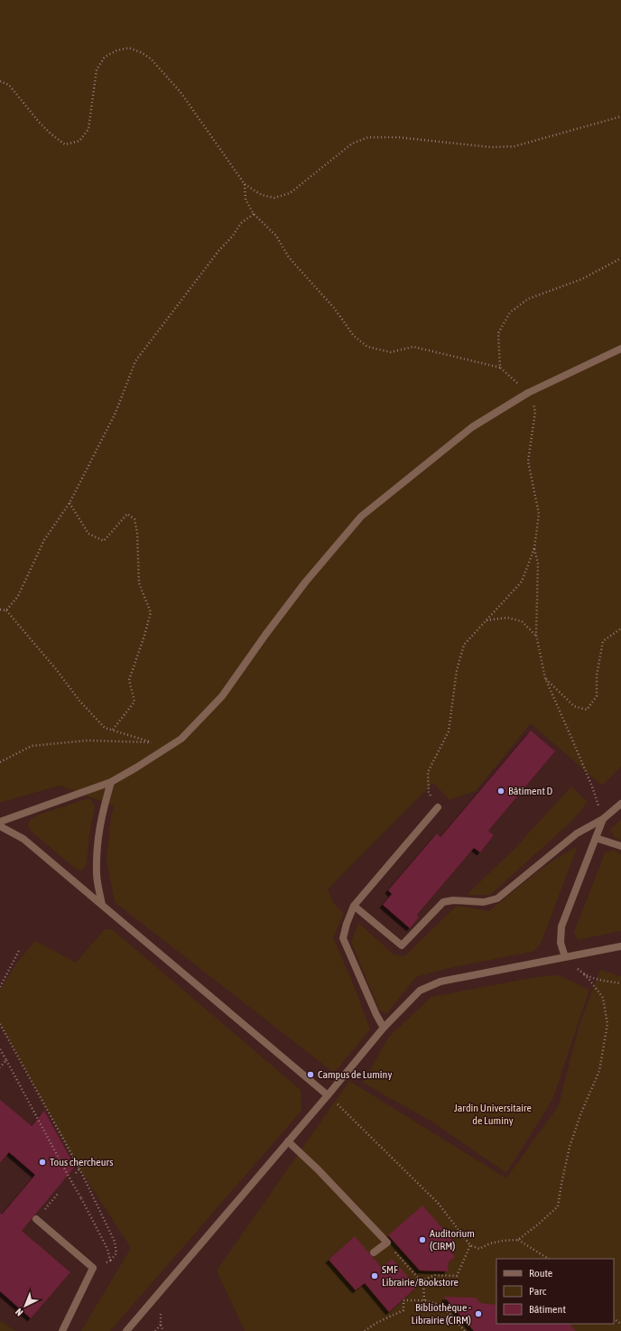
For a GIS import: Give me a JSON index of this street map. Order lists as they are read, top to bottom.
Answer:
{
  "parks": ["Jardin Universitaire de Luminy"],
  "places": [
    "Bâtiment D",
    "Campus de Luminy",
    "Tous chercheurs",
    "Auditorium (CIRM)",
    "SMF Librairie/Bookstore",
    "Bibliothèque - Librairie (CIRM)"
  ],
  "legend": ["Route", "Parc", "Bâtiment"],
  "north": "bottom left"
}
